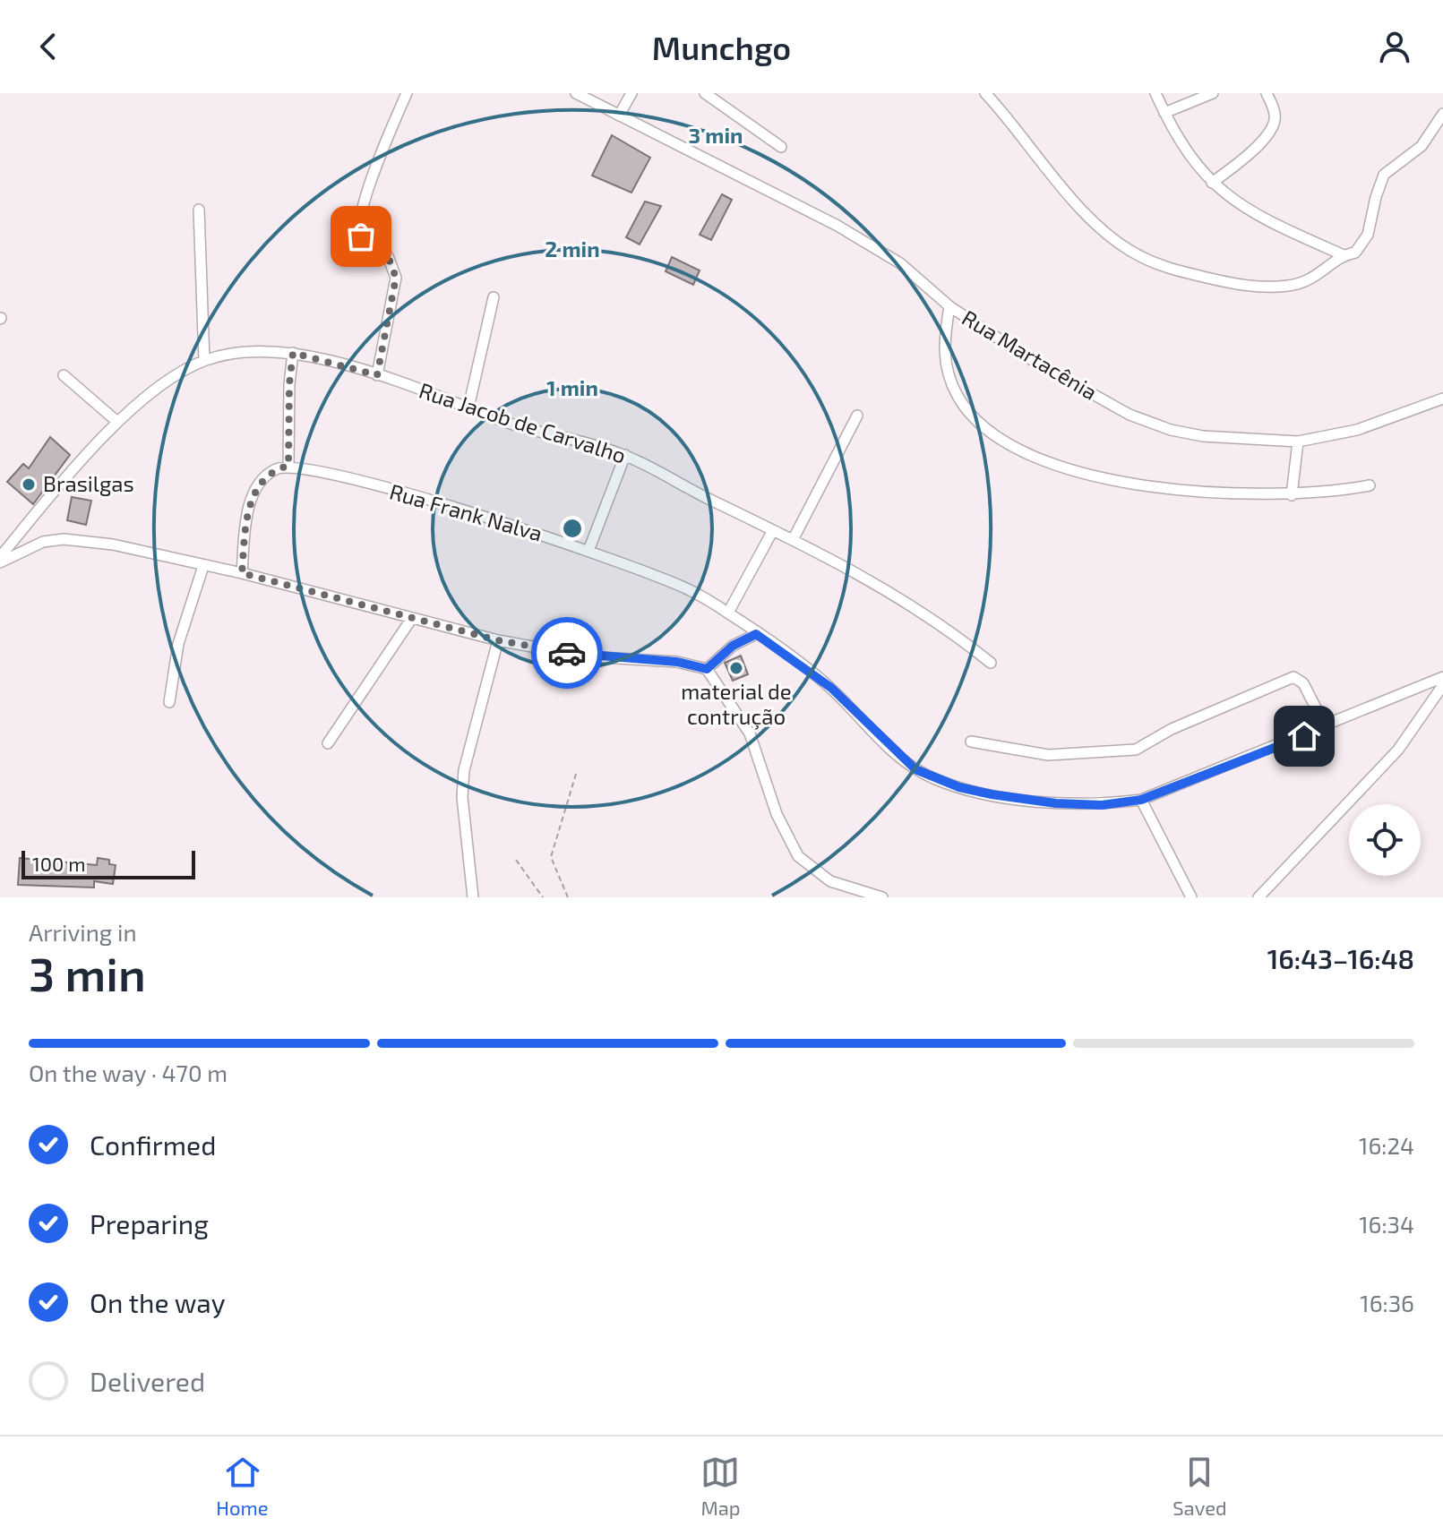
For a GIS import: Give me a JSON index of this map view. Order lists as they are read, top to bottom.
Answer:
{
  "streets": {
    "street": ["Rua Martacênia", "Rua Jacob de Carvalho", "Rua Frank Nalva"]
  },
  "places": ["Brasilgas", "material de contrução"],
  "scale_bar": "100 m",
  "page": {
    "header": "Munchgo",
    "scale": "100 m",
    "heading": ["3 min", "Arriving in", "16:43–16:48"],
    "bar": "On the way · 470 m",
    "list": [
      ["Confirmed", "16:24"],
      ["Preparing", "16:34"],
      ["On the way", "16:36"],
      "Delivered"
    ],
    "tabs": ["Home", "Map", "Saved"]
  },
  "rings": ["3 min", "2 min", "1 min"]
}
